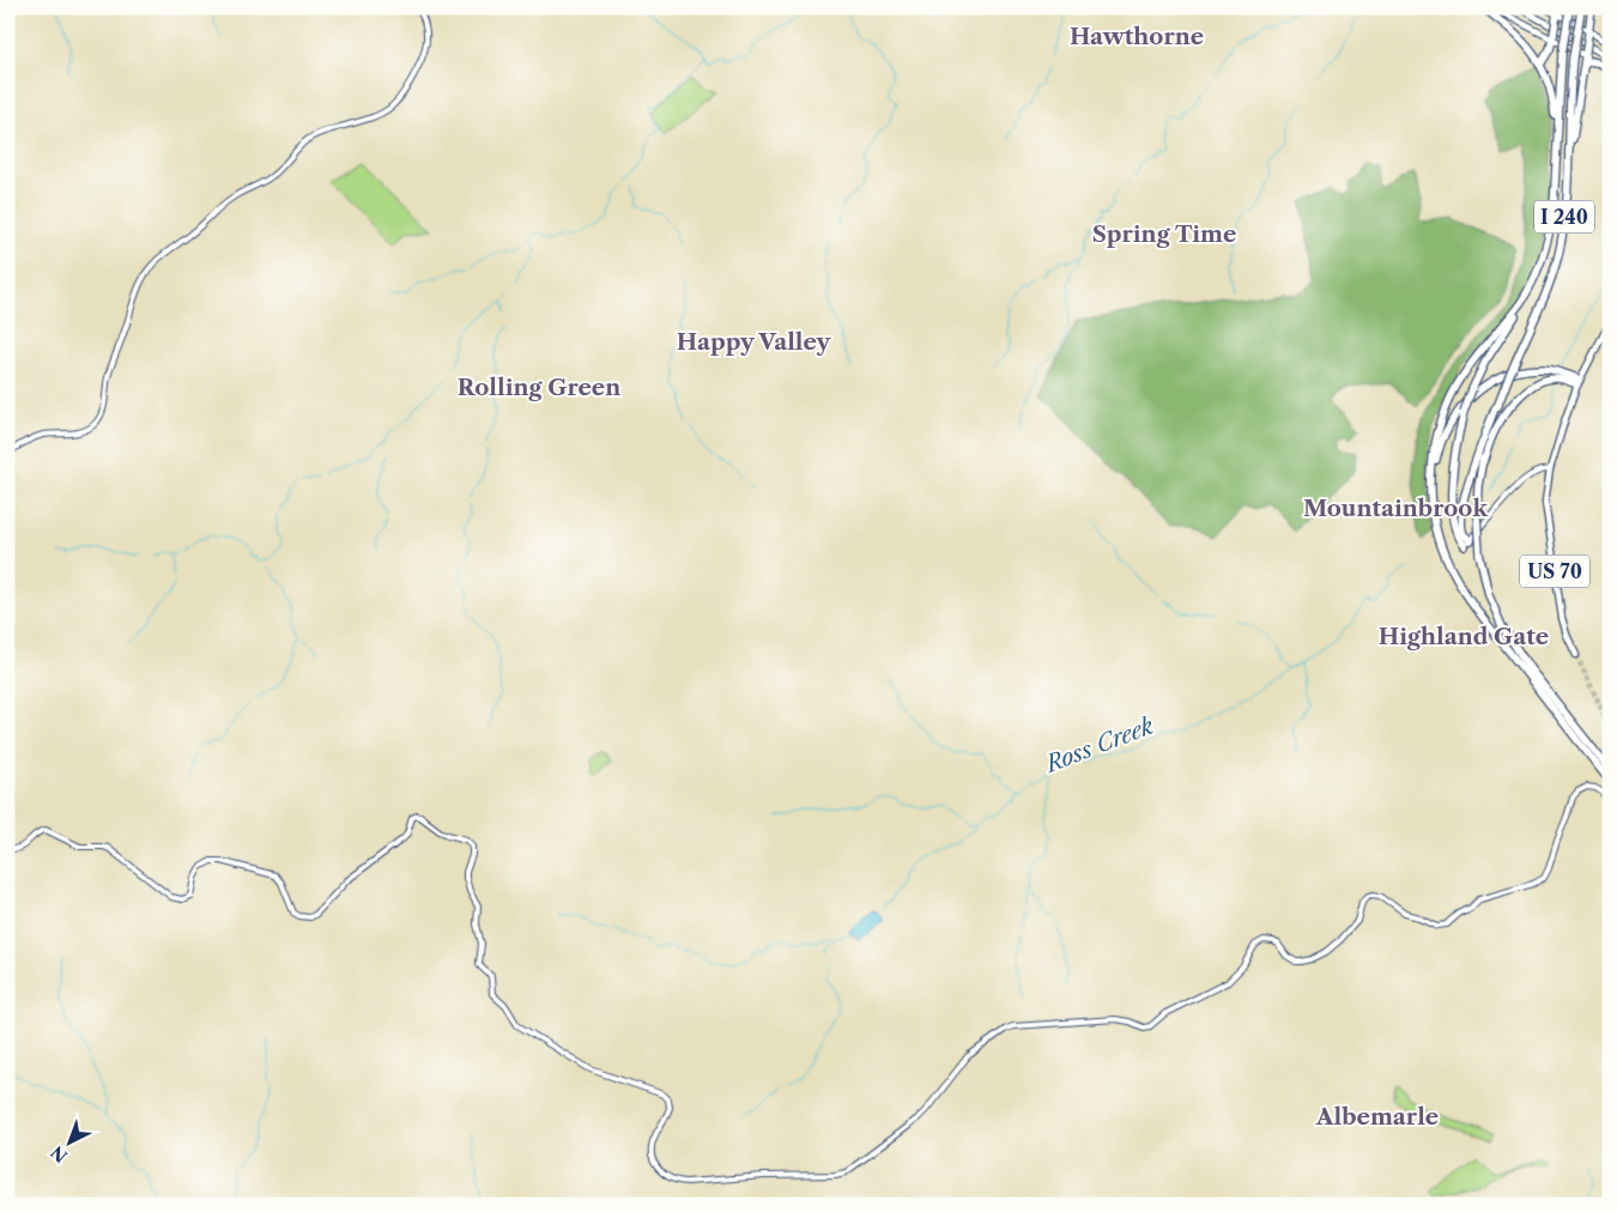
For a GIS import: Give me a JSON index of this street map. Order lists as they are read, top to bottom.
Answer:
{
  "streets": {
    "highway": ["I 240"],
    "main road": ["US 70"]
  },
  "districts": [
    "Hawthorne",
    "Spring Time",
    "Happy Valley",
    "Rolling Green",
    "Mountainbrook",
    "Highland Gate",
    "Albemarle"
  ],
  "water": ["Ross Creek"],
  "north": "bottom left"
}
